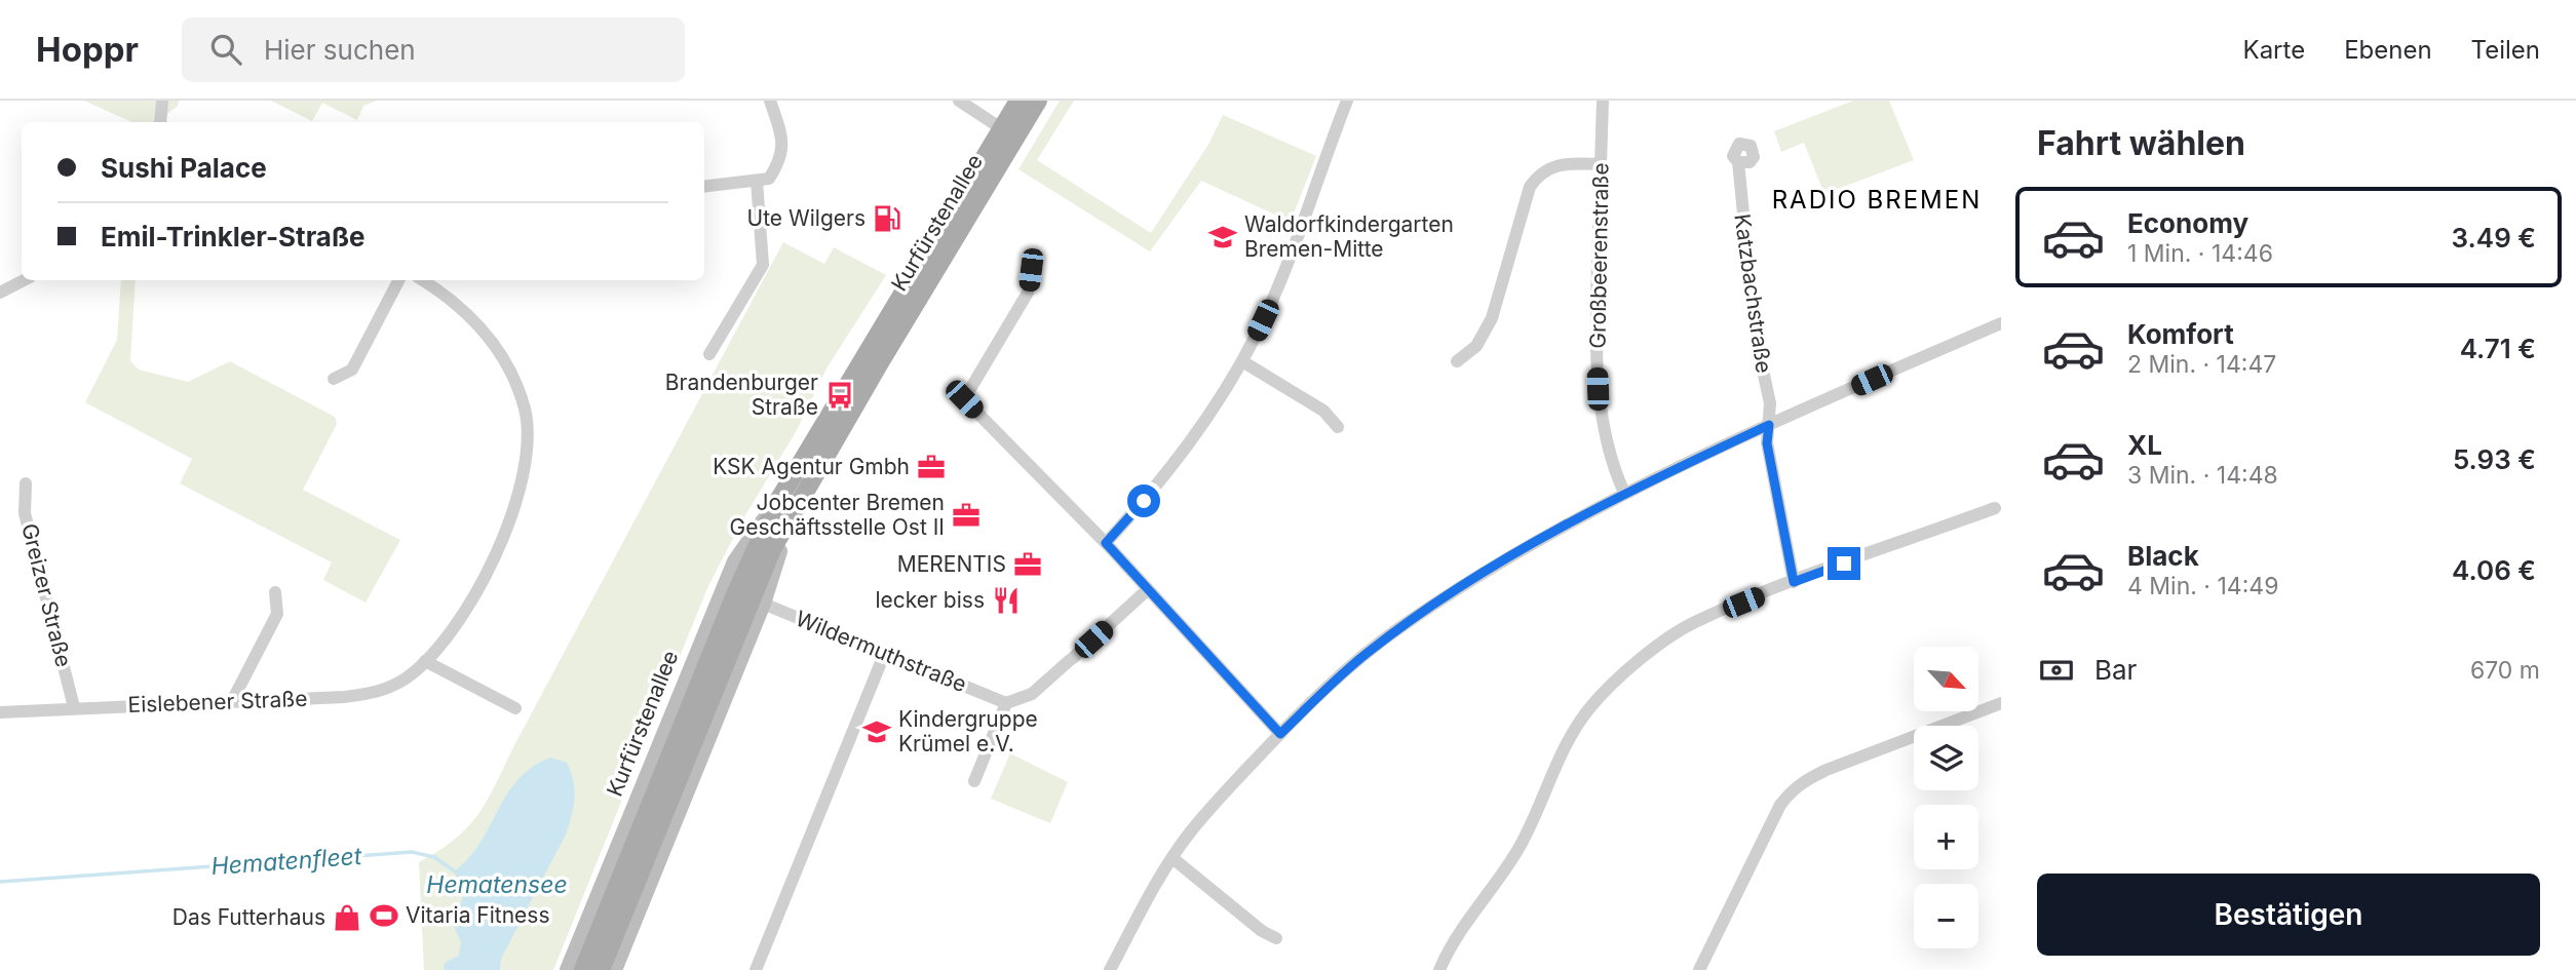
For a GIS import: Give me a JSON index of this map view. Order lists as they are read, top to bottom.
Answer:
{
  "streets": {
    "main road": ["Kurfürstenallee"],
    "street": [
      "Großbeerenstraße",
      "Katzbachstraße",
      "Greizer Straße",
      "Wildermuthstraße",
      "Eislebener Straße"
    ]
  },
  "crossings": [
    ["Kurfürstenallee", "Wildermuthstraße"],
    ["Greizer Straße", "Eislebener Straße"]
  ],
  "districts": ["RADIO BREMEN"],
  "water": ["Hematenfleet", "Hematensee"],
  "places": {
    "fuel station": ["Ute Wilgers"],
    "school or university": ["Waldorfkindergarten Bremen-Mitte", "Kindergruppe Krümel e.V."],
    "bus stop": ["Brandenburger Straße"],
    "office": ["KSK Agentur Gmbh", "Jobcenter Bremen Geschäftsstelle Ost II", "MERENTIS"],
    "restaurant": ["lecker biss"],
    "sports": ["Vitaria Fitness"],
    "shop": ["Das Futterhaus"]
  },
  "north": "bottom right",
  "page": {
    "header": "Hoppr",
    "search": "Hier suchen",
    "nav": ["Karte", "Ebenen", "Teilen"],
    "heading": "Fahrt wählen",
    "banner": ["Sushi Palace", "Emil-Trinkler-Straße"],
    "list": [
      {
        "name": "Economy",
        "note": "1 Min. · 14:46",
        "value": "3.49 €"
      },
      {
        "name": "Komfort",
        "note": "2 Min. · 14:47",
        "value": "4.71 €"
      },
      {
        "name": "XL",
        "note": "3 Min. · 14:48",
        "value": "5.93 €"
      },
      {
        "name": "Black",
        "note": "4 Min. · 14:49",
        "value": "4.06 €"
      }
    ],
    "pay": ["Bar", "670 m"],
    "map_buttons": ["+", "−"],
    "buttons": "Bestätigen"
  }
}
